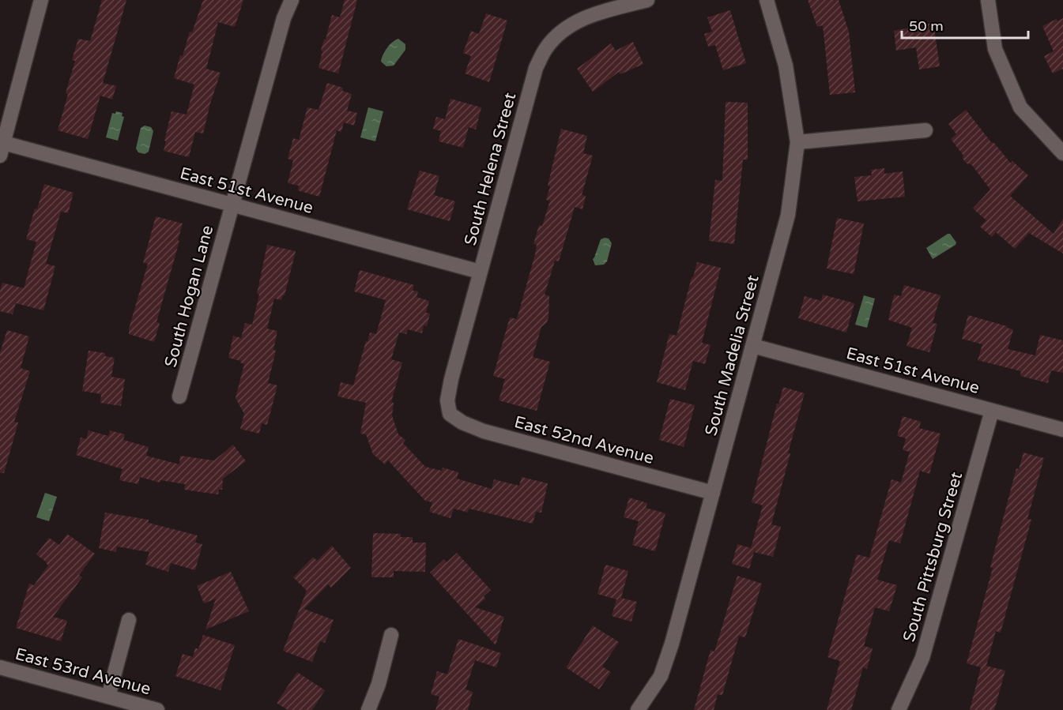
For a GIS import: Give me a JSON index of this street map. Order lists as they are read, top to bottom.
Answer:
{
  "streets": {
    "street": [
      "South Helena Street",
      "East 51st Avenue",
      "South Hogan Lane",
      "South Madelia Street",
      "East 52nd Avenue",
      "South Pittsburg Street",
      "East 53rd Avenue"
    ]
  },
  "crossings": [
    ["South Helena Street", "East 51st Avenue"],
    ["South Helena Street", "East 52nd Avenue"],
    ["East 51st Avenue", "South Hogan Lane"],
    ["East 51st Avenue", "South Madelia Street"],
    ["East 51st Avenue", "South Pittsburg Street"],
    ["South Madelia Street", "East 52nd Avenue"]
  ],
  "scale_bar": "50 m"
}
